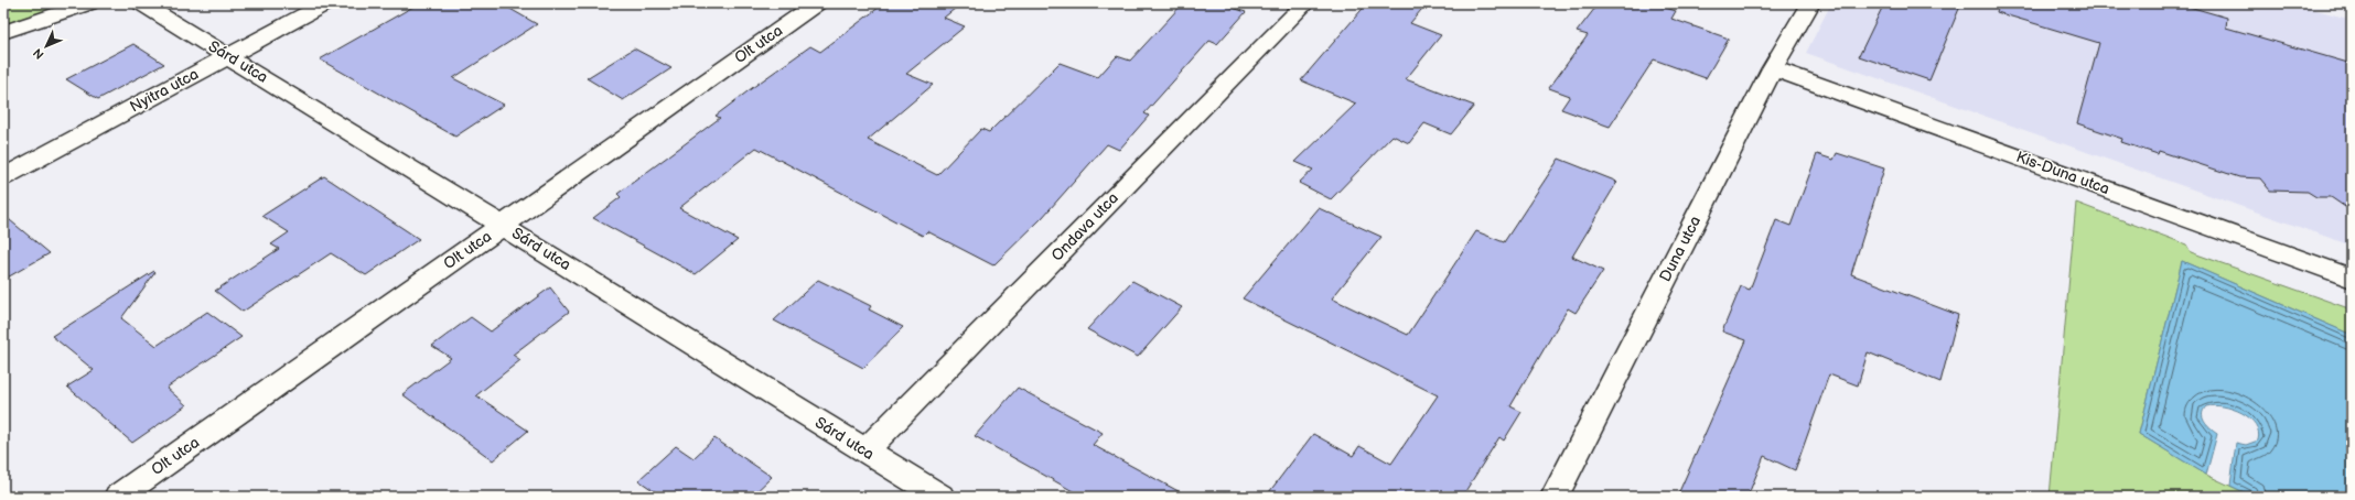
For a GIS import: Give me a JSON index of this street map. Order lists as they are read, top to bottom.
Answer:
{
  "streets": {
    "street": [
      "Olt utca",
      "Sárd utca",
      "Nyitra utca",
      "Kis-Duna utca",
      "Ondava utca",
      "Duna utca"
    ]
  },
  "crossings": [
    ["Olt utca", "Sárd utca"],
    ["Sárd utca", "Nyitra utca"],
    ["Sárd utca", "Ondava utca"],
    ["Kis-Duna utca", "Duna utca"]
  ],
  "north": "bottom left"
}
